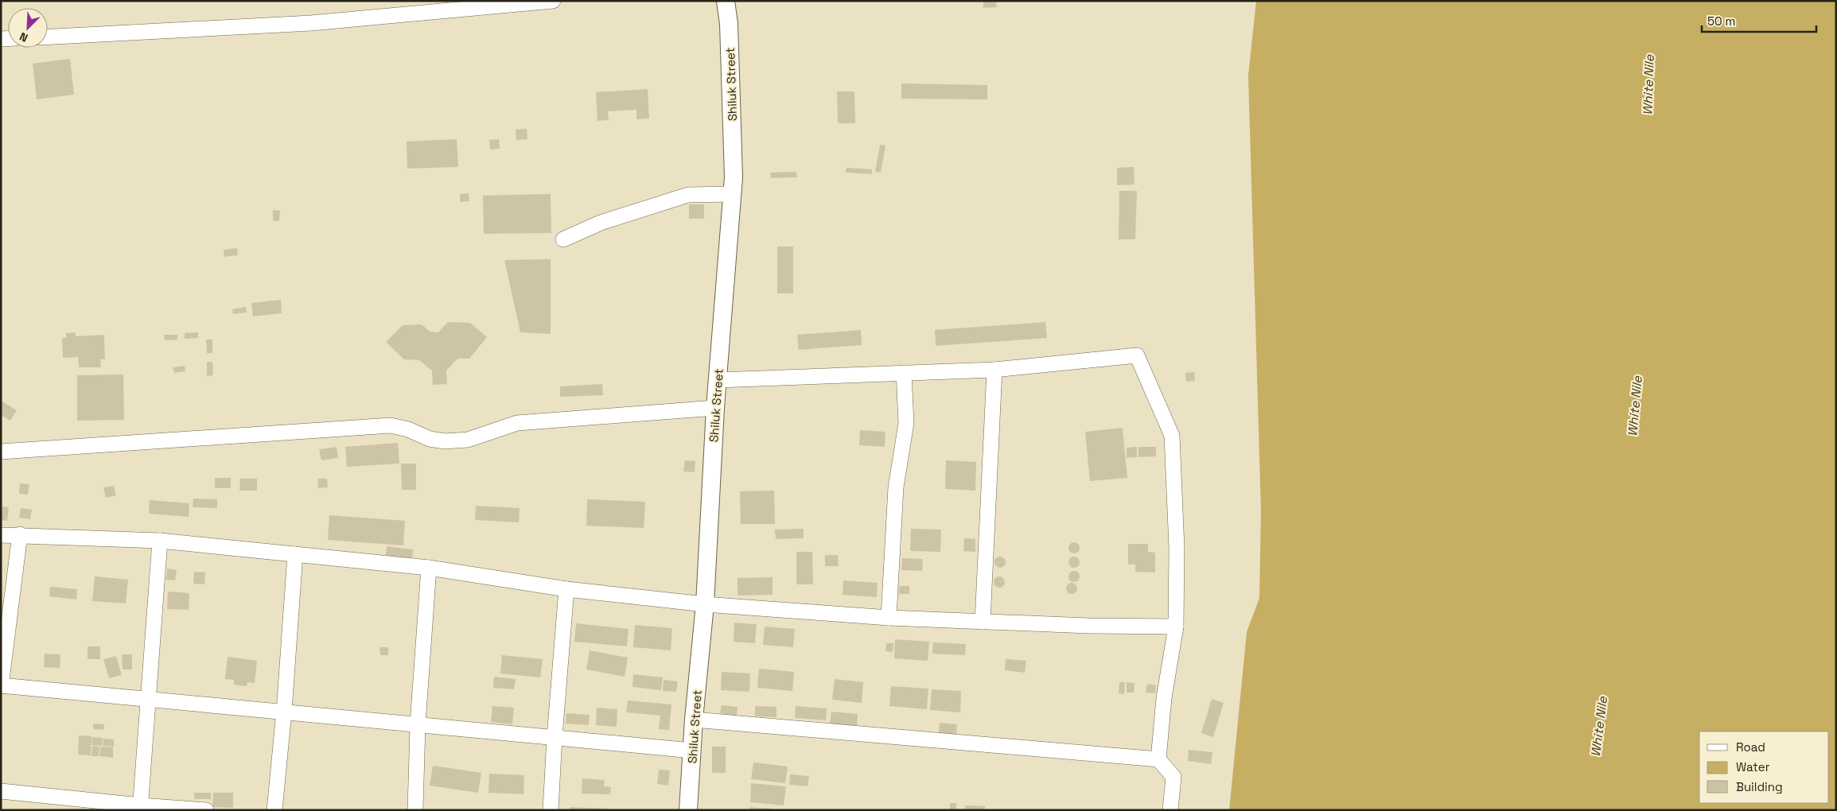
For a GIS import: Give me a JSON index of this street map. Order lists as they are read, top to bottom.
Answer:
{
  "streets": {
    "street": ["Shiluk Street"]
  },
  "water": ["White Nile"],
  "legend": ["Road", "Water", "Building"],
  "scale_bar": "50 m",
  "north": "bottom left"
}
